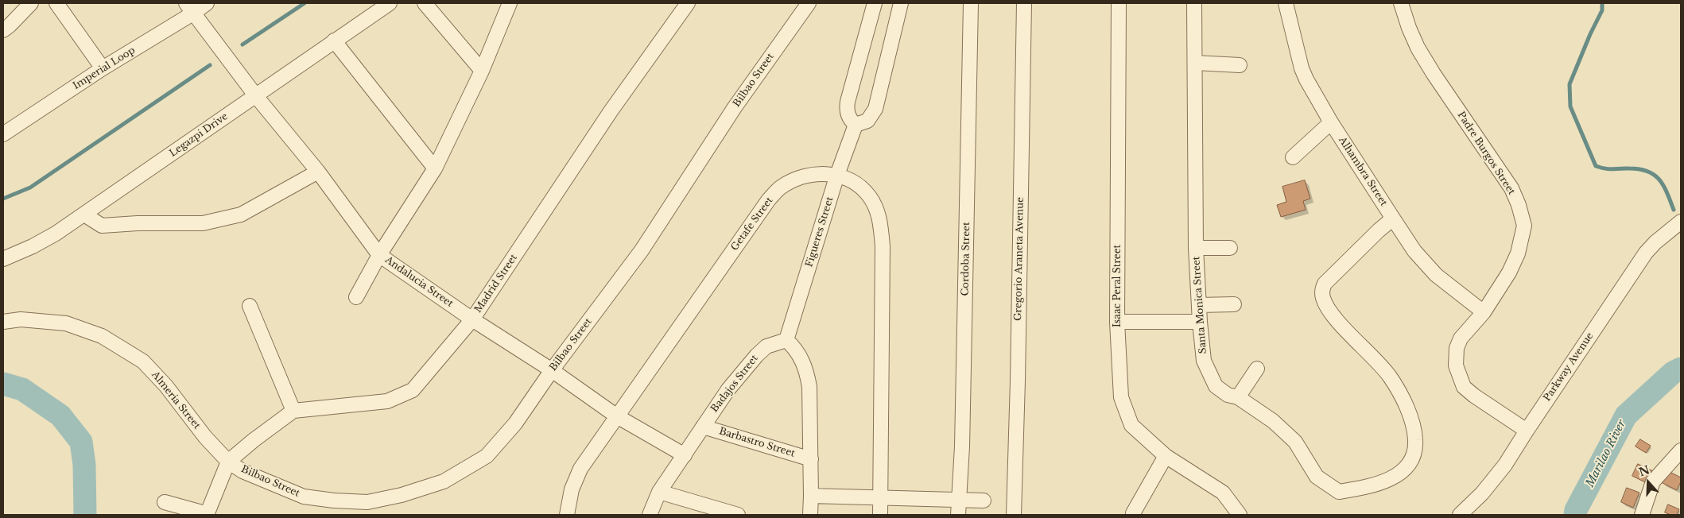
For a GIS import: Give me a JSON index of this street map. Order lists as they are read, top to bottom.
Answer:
{
  "streets": {
    "street": [
      "Imperial Loop",
      "Bilbao Street",
      "Legazpi Drive",
      "Padre Burgos Street",
      "Alhambra Street",
      "Getafe Street",
      "Figueres Street",
      "Cordoba Street",
      "Gregorio Araneta Avenue",
      "Andalucia Street",
      "Madrid Street",
      "Isaac Peral Street",
      "Santa Monica Street",
      "Parkway Avenue",
      "Badajos Street",
      "Almeria Street",
      "Barbastro Street"
    ]
  },
  "crossings": [
    ["Imperial Loop", "Andalucia Street"],
    ["Bilbao Street", "Andalucia Street"],
    ["Bilbao Street", "Almeria Street"],
    ["Legazpi Drive", "Andalucia Street"],
    ["Padre Burgos Street", "Alhambra Street"],
    ["Padre Burgos Street", "Parkway Avenue"],
    ["Alhambra Street", "Santa Monica Street"],
    ["Getafe Street", "Figueres Street"],
    ["Getafe Street", "Andalucia Street"],
    ["Figueres Street", "Badajos Street"],
    ["Andalucia Street", "Madrid Street"],
    ["Andalucia Street", "Badajos Street"],
    ["Badajos Street", "Barbastro Street"]
  ],
  "water": ["Marilao River"],
  "north": "top"
}
